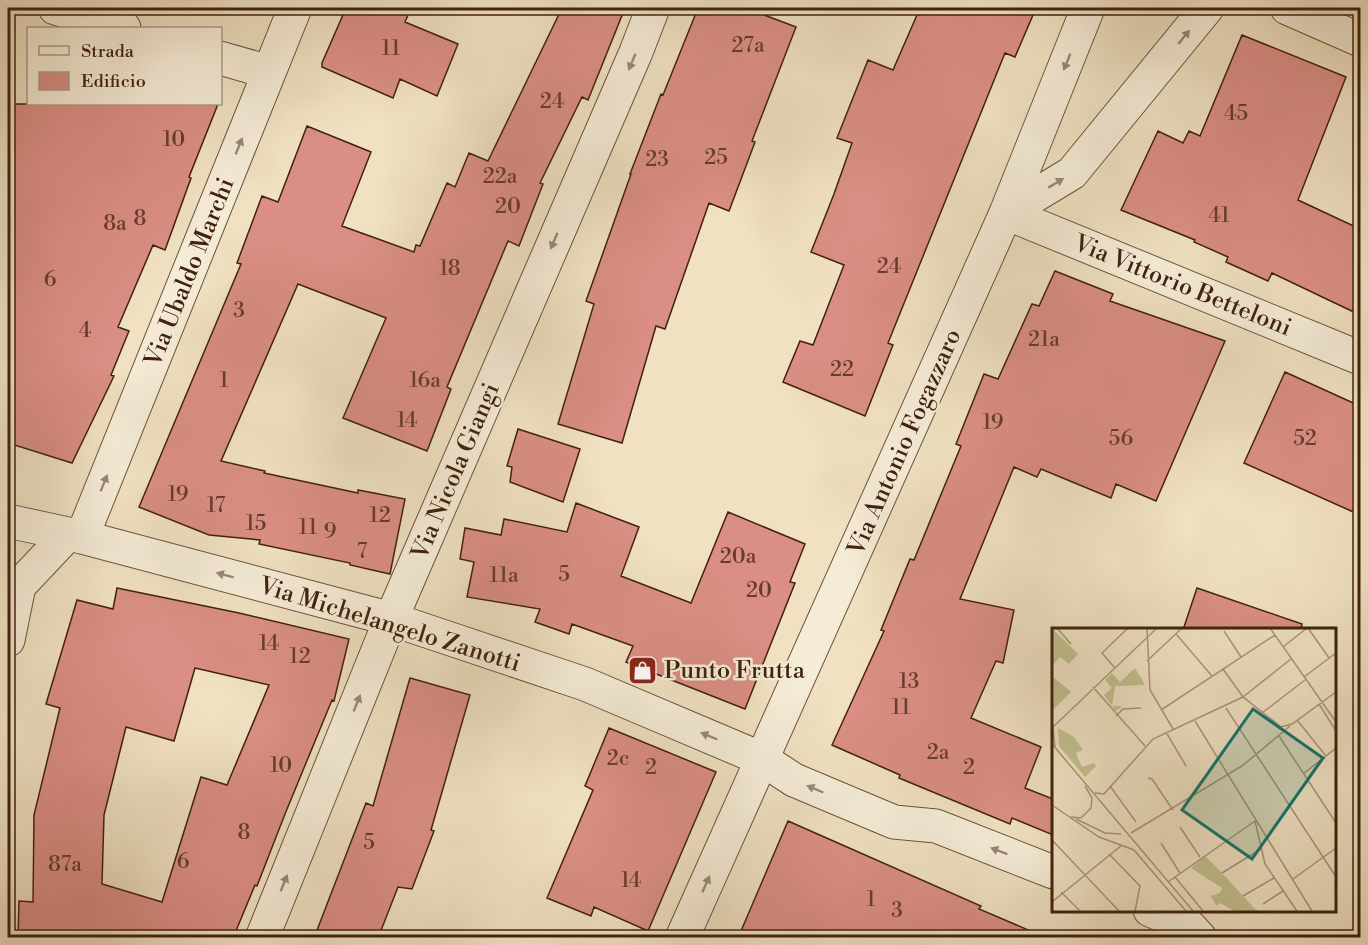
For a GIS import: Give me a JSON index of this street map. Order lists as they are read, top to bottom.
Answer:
{
  "streets": {
    "street": [
      "Via Ubaldo Marchi",
      "Via Vittorio Betteloni",
      "Via Antonio Fogazzaro",
      "Via Nicola Giangi",
      "Via Michelangelo Zanotti"
    ]
  },
  "crossings": [
    ["Via Ubaldo Marchi", "Via Michelangelo Zanotti"],
    ["Via Vittorio Betteloni", "Via Antonio Fogazzaro"],
    ["Via Antonio Fogazzaro", "Via Michelangelo Zanotti"],
    ["Via Nicola Giangi", "Via Michelangelo Zanotti"]
  ],
  "one_way": ["Via Ubaldo Marchi", "Via Michelangelo Zanotti"],
  "places": {
    "shop": ["Punto Frutta"]
  },
  "house_numbers": [
    "27a",
    "11",
    "24",
    "45",
    "10",
    "25",
    "23",
    "22a",
    "20",
    "41",
    "8",
    "8a",
    "24",
    "18",
    "6",
    "3",
    "4",
    "21a",
    "22",
    "1",
    "16a",
    "14",
    "19",
    "56",
    "52",
    "19",
    "17",
    "12",
    "15",
    "11",
    "9",
    "7",
    "20a",
    "5",
    "11a",
    "20",
    "14",
    "12",
    "13",
    "11",
    "2a",
    "2c",
    "10",
    "2",
    "2",
    "8",
    "5",
    "6",
    "87a",
    "14",
    "1",
    "3"
  ],
  "legend": ["Strada", "Edificio"]
}
